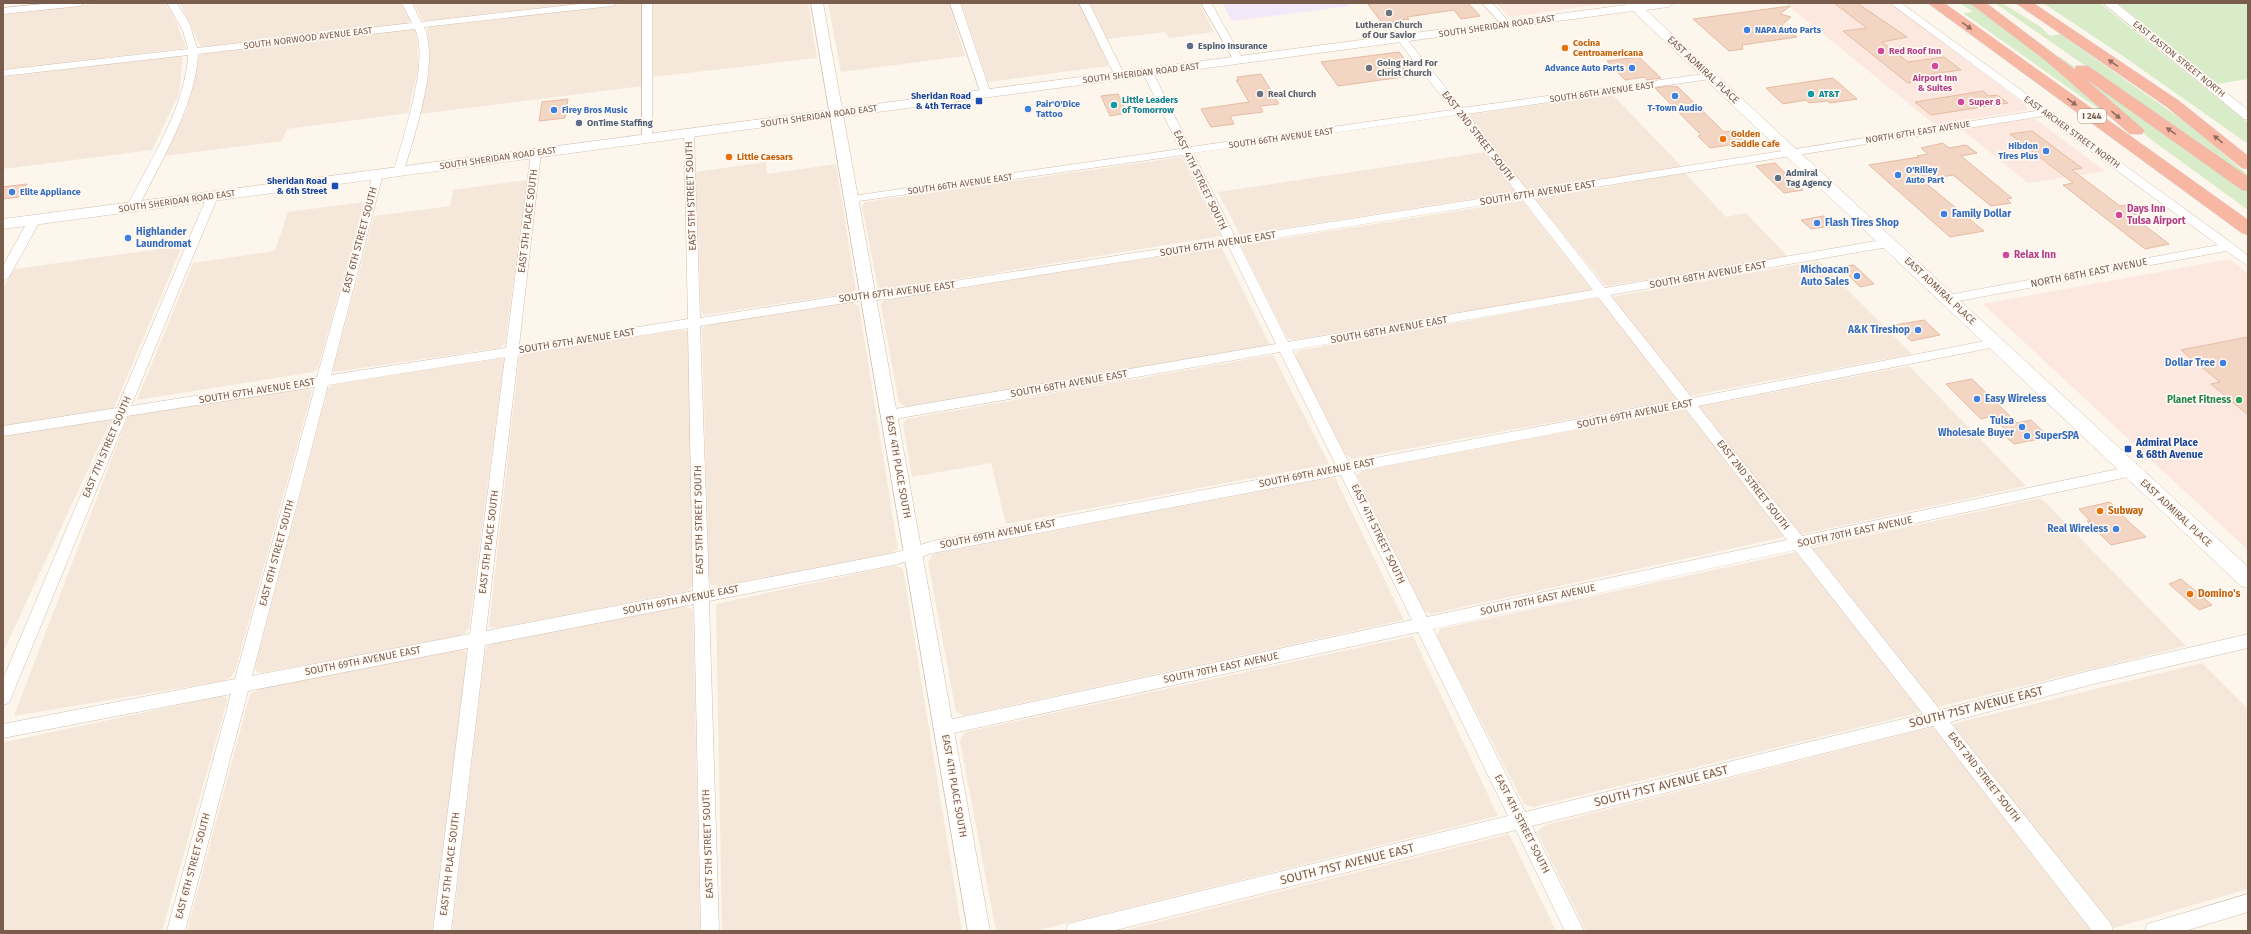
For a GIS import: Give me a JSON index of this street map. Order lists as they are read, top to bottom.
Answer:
{
  "streets": {
    "highway": ["I 244"],
    "main road": ["SOUTH SHERIDAN ROAD EAST", "EAST ADMIRAL PLACE"],
    "street": [
      "SOUTH NORWOOD AVENUE EAST",
      "EAST EASTON STREET NORTH",
      "SOUTH 66TH AVENUE EAST",
      "NORTH 67TH EAST AVENUE",
      "EAST ARCHER STREET NORTH",
      "EAST 2ND STREET SOUTH",
      "EAST 4TH STREET SOUTH",
      "SOUTH 67TH AVENUE EAST",
      "EAST 5TH STREET SOUTH",
      "EAST 5TH PLACE SOUTH",
      "EAST 6TH STREET SOUTH",
      "NORTH 68TH EAST AVENUE",
      "SOUTH 68TH AVENUE EAST",
      "SOUTH 69TH AVENUE EAST",
      "EAST 7TH STREET SOUTH",
      "EAST 4TH PLACE SOUTH",
      "SOUTH 70TH EAST AVENUE",
      "SOUTH 71ST AVENUE EAST"
    ]
  },
  "crossings": [
    ["SOUTH SHERIDAN ROAD EAST", "EAST ADMIRAL PLACE"],
    ["SOUTH SHERIDAN ROAD EAST", "EAST 2ND STREET SOUTH"],
    ["SOUTH SHERIDAN ROAD EAST", "EAST 4TH STREET SOUTH"],
    ["SOUTH SHERIDAN ROAD EAST", "EAST 5TH STREET SOUTH"],
    ["SOUTH SHERIDAN ROAD EAST", "EAST 5TH PLACE SOUTH"],
    ["SOUTH SHERIDAN ROAD EAST", "EAST 6TH STREET SOUTH"],
    ["SOUTH SHERIDAN ROAD EAST", "EAST 7TH STREET SOUTH"],
    ["SOUTH SHERIDAN ROAD EAST", "EAST 4TH PLACE SOUTH"],
    ["EAST ADMIRAL PLACE", "SOUTH 66TH AVENUE EAST"],
    ["EAST ADMIRAL PLACE", "NORTH 67TH EAST AVENUE"],
    ["EAST ADMIRAL PLACE", "SOUTH 67TH AVENUE EAST"],
    ["EAST ADMIRAL PLACE", "NORTH 68TH EAST AVENUE"],
    ["EAST ADMIRAL PLACE", "SOUTH 68TH AVENUE EAST"],
    ["EAST ADMIRAL PLACE", "SOUTH 69TH AVENUE EAST"],
    ["EAST ADMIRAL PLACE", "SOUTH 70TH EAST AVENUE"],
    ["SOUTH 66TH AVENUE EAST", "EAST 2ND STREET SOUTH"],
    ["SOUTH 66TH AVENUE EAST", "EAST 4TH STREET SOUTH"],
    ["SOUTH 66TH AVENUE EAST", "EAST 4TH PLACE SOUTH"],
    ["NORTH 67TH EAST AVENUE", "EAST ARCHER STREET NORTH"],
    ["NORTH 67TH EAST AVENUE", "SOUTH 67TH AVENUE EAST"],
    ["EAST ARCHER STREET NORTH", "NORTH 68TH EAST AVENUE"],
    ["EAST 2ND STREET SOUTH", "SOUTH 67TH AVENUE EAST"],
    ["EAST 2ND STREET SOUTH", "SOUTH 68TH AVENUE EAST"],
    ["EAST 2ND STREET SOUTH", "SOUTH 69TH AVENUE EAST"],
    ["EAST 2ND STREET SOUTH", "SOUTH 70TH EAST AVENUE"],
    ["EAST 2ND STREET SOUTH", "SOUTH 71ST AVENUE EAST"],
    ["EAST 4TH STREET SOUTH", "SOUTH 67TH AVENUE EAST"],
    ["EAST 4TH STREET SOUTH", "SOUTH 68TH AVENUE EAST"],
    ["EAST 4TH STREET SOUTH", "SOUTH 69TH AVENUE EAST"],
    ["EAST 4TH STREET SOUTH", "SOUTH 70TH EAST AVENUE"],
    ["EAST 4TH STREET SOUTH", "SOUTH 71ST AVENUE EAST"],
    ["SOUTH 67TH AVENUE EAST", "EAST 5TH STREET SOUTH"],
    ["SOUTH 67TH AVENUE EAST", "EAST 5TH PLACE SOUTH"],
    ["SOUTH 67TH AVENUE EAST", "EAST 6TH STREET SOUTH"],
    ["SOUTH 67TH AVENUE EAST", "EAST 7TH STREET SOUTH"],
    ["SOUTH 67TH AVENUE EAST", "EAST 4TH PLACE SOUTH"],
    ["EAST 5TH STREET SOUTH", "SOUTH 69TH AVENUE EAST"],
    ["EAST 5TH PLACE SOUTH", "SOUTH 69TH AVENUE EAST"],
    ["EAST 6TH STREET SOUTH", "SOUTH 69TH AVENUE EAST"],
    ["SOUTH 68TH AVENUE EAST", "EAST 4TH PLACE SOUTH"],
    ["SOUTH 69TH AVENUE EAST", "EAST 4TH PLACE SOUTH"],
    ["EAST 4TH PLACE SOUTH", "SOUTH 70TH EAST AVENUE"]
  ],
  "places": {
    "other": [
      "Lutheran Church of Our Savior",
      "NAPA Auto Parts",
      "Espino Insurance",
      "Cocina Centroamericana",
      "Red Roof Inn",
      "Airport Inn & Suites",
      "Going Hard For Christ Church",
      "Advance Auto Parts",
      "Real Church",
      "AT&T",
      "T-Town Audio",
      "Super 8",
      "Little Leaders of Tomorrow",
      "Pair'O'Dice Tattoo",
      "Firey Bros Music",
      "OnTime Staffing",
      "Golden Saddle Cafe",
      "Hibdon Tires Plus",
      "Little Caesars",
      "O'Rilley Auto Part",
      "Admiral Tag Agency",
      "Elite Appliance",
      "Family Dollar",
      "Days Inn Tulsa Airport",
      "Flash Tires Shop",
      "Highlander Laundromat",
      "Relax Inn",
      "Michoacan Auto Sales",
      "A&K Tireshop",
      "Dollar Tree",
      "Easy Wireless",
      "Planet Fitness",
      "Tulsa Wholesale Buyer",
      "SuperSPA",
      "Subway",
      "Real Wireless",
      "Domino's"
    ],
    "transit": ["Sheridan Road & 4th Terrace", "Sheridan Road & 6th Street", "Admiral Place & 68th Avenue"]
  }
}
